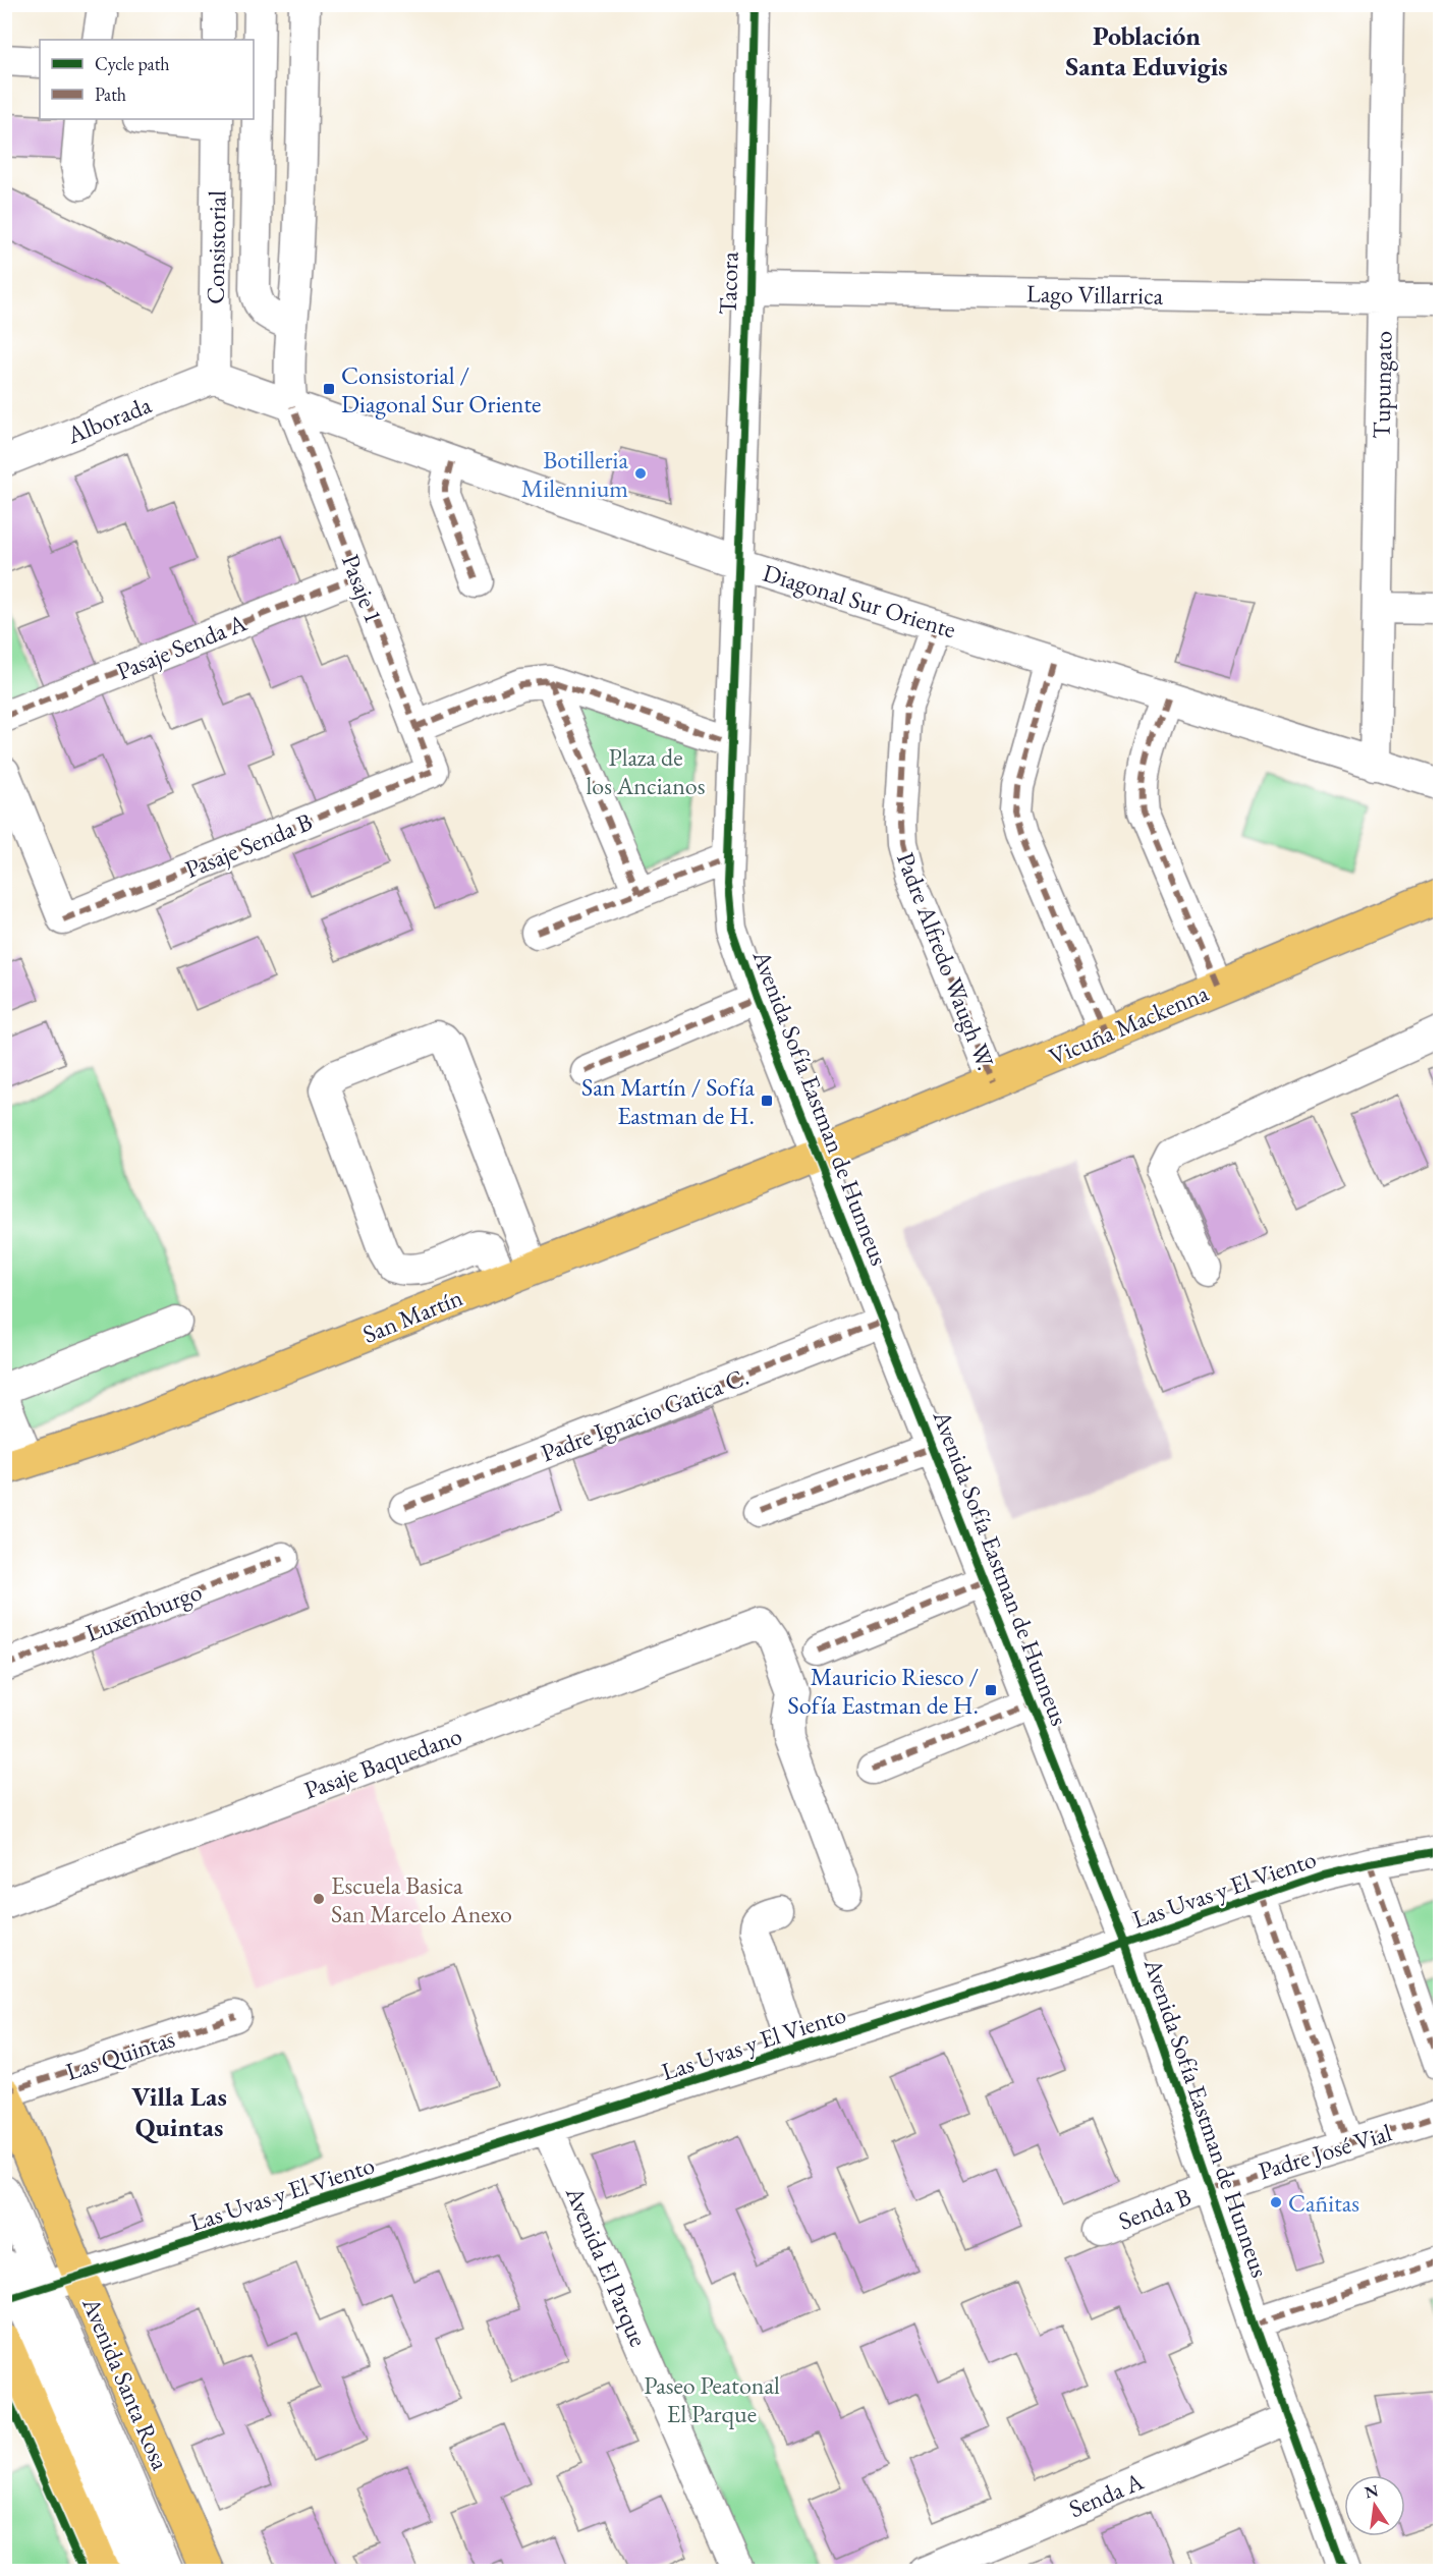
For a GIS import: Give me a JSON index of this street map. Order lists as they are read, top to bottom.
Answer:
{
  "streets": {
    "main road": ["Vicuña Mackenna", "San Martín", "Avenida Santa Rosa"],
    "street": [
      "Consistorial",
      "Tacora",
      "Lago Villarrica",
      "Tupungato",
      "Alborada",
      "Pasaje 1",
      "Diagonal Sur Oriente",
      "Pasaje Senda A",
      "Pasaje Senda B",
      "Padre Alfredo Waugh W.",
      "Avenida Sofía Eastman de Hunneus",
      "Padre Ignacio Gatica C.",
      "Luxemburgo",
      "Pasaje Baquedano",
      "Las Uvas y El Viento",
      "Las Quintas",
      "Padre José Vial",
      "Senda B",
      "Avenida El Parque",
      "Senda A"
    ]
  },
  "crossings": [
    ["Consistorial", "Alborada"],
    ["Consistorial", "Diagonal Sur Oriente"],
    ["Tacora", "Lago Villarrica"],
    ["Tacora", "Diagonal Sur Oriente"],
    ["Tacora", "Avenida Sofía Eastman de Hunneus"],
    ["Lago Villarrica", "Tupungato"],
    ["Tupungato", "Diagonal Sur Oriente"],
    ["Alborada", "Diagonal Sur Oriente"],
    ["Pasaje 1", "Diagonal Sur Oriente"],
    ["Pasaje 1", "Pasaje Senda A"],
    ["Pasaje 1", "Pasaje Senda B"],
    ["Diagonal Sur Oriente", "Padre Alfredo Waugh W."],
    ["Diagonal Sur Oriente", "Avenida Sofía Eastman de Hunneus"],
    ["Padre Alfredo Waugh W.", "Vicuña Mackenna"],
    ["Vicuña Mackenna", "Avenida Sofía Eastman de Hunneus"],
    ["Vicuña Mackenna", "San Martín"],
    ["Avenida Sofía Eastman de Hunneus", "San Martín"],
    ["Avenida Sofía Eastman de Hunneus", "Padre Ignacio Gatica C."],
    ["Avenida Sofía Eastman de Hunneus", "Las Uvas y El Viento"],
    ["Avenida Sofía Eastman de Hunneus", "Padre José Vial"],
    ["Avenida Sofía Eastman de Hunneus", "Senda B"],
    ["Avenida Sofía Eastman de Hunneus", "Senda A"],
    ["Las Uvas y El Viento", "Avenida El Parque"],
    ["Las Uvas y El Viento", "Avenida Santa Rosa"],
    ["Las Quintas", "Avenida Santa Rosa"],
    ["Padre José Vial", "Senda B"]
  ],
  "districts": ["Población Santa Eduvigis", "Villa Las Quintas"],
  "parks": ["Plaza de los Ancianos", "Paseo Peatonal El Parque"],
  "places": {
    "transit": ["Consistorial / Diagonal Sur Oriente", "San Martín / Sofía Eastman de H.", "Mauricio Riesco / Sofía Eastman de H."],
    "other": ["Botilleria Milennium", "Escuela Basica San Marcelo Anexo", "Cañitas"]
  },
  "legend": ["Cycle path", "Path"],
  "north": "top"
}
